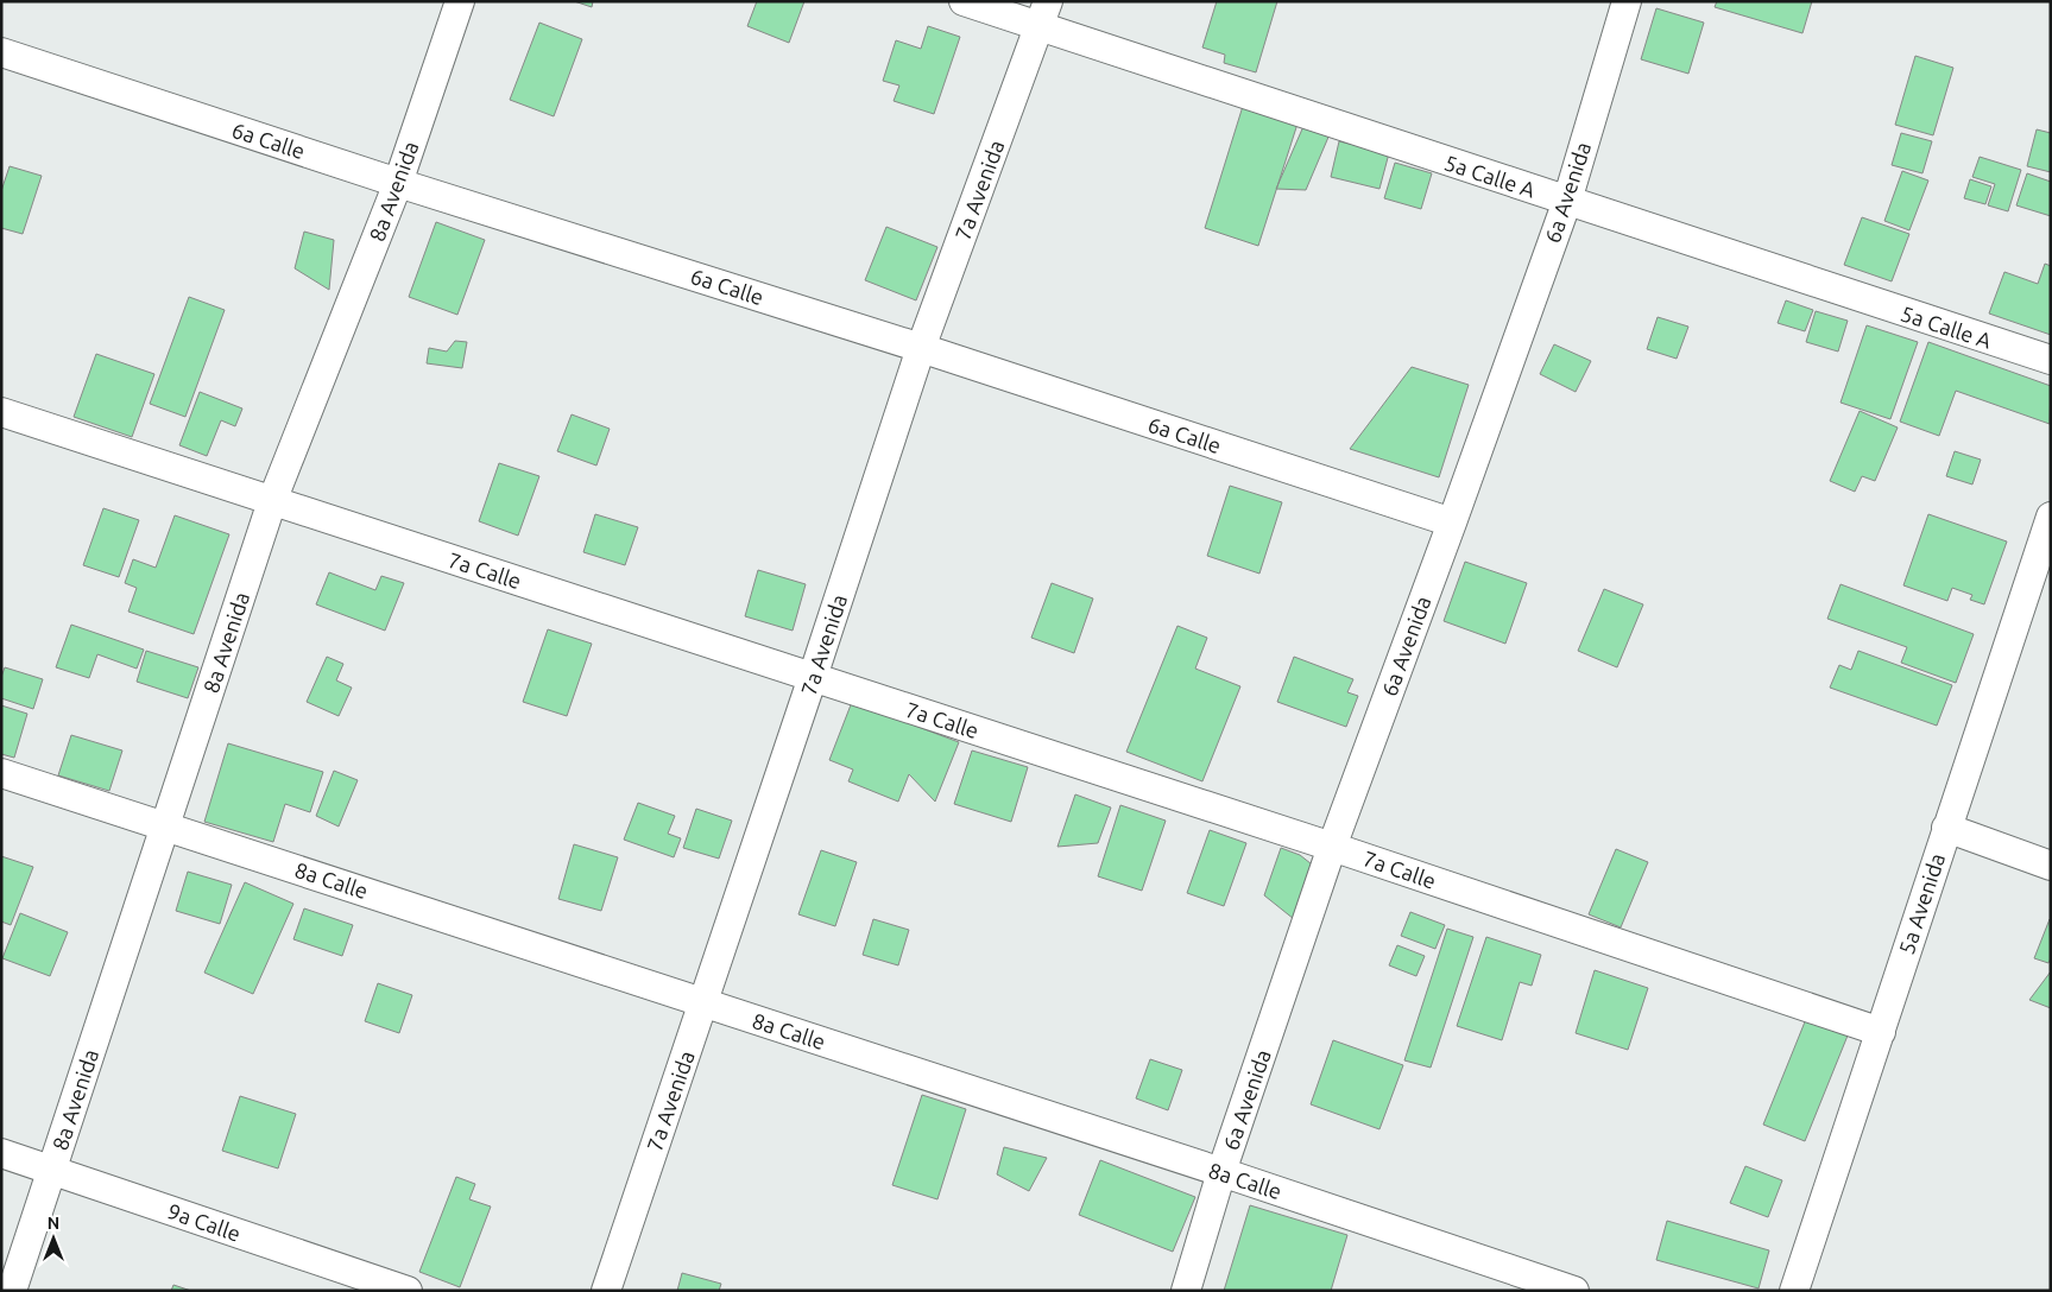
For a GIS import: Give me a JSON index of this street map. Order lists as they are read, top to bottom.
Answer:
{
  "streets": {
    "street": [
      "6a Calle",
      "5a Calle A",
      "7a Avenida",
      "8a Avenida",
      "6a Avenida",
      "7a Calle",
      "8a Calle",
      "5a Avenida",
      "9a Calle"
    ]
  },
  "crossings": [
    ["6a Calle", "7a Avenida"],
    ["6a Calle", "8a Avenida"],
    ["6a Calle", "6a Avenida"],
    ["5a Calle A", "7a Avenida"],
    ["5a Calle A", "6a Avenida"],
    ["7a Avenida", "7a Calle"],
    ["7a Avenida", "8a Calle"],
    ["8a Avenida", "7a Calle"],
    ["8a Avenida", "8a Calle"],
    ["8a Avenida", "9a Calle"],
    ["6a Avenida", "7a Calle"],
    ["6a Avenida", "8a Calle"],
    ["7a Calle", "5a Avenida"]
  ],
  "north": "top"
}
